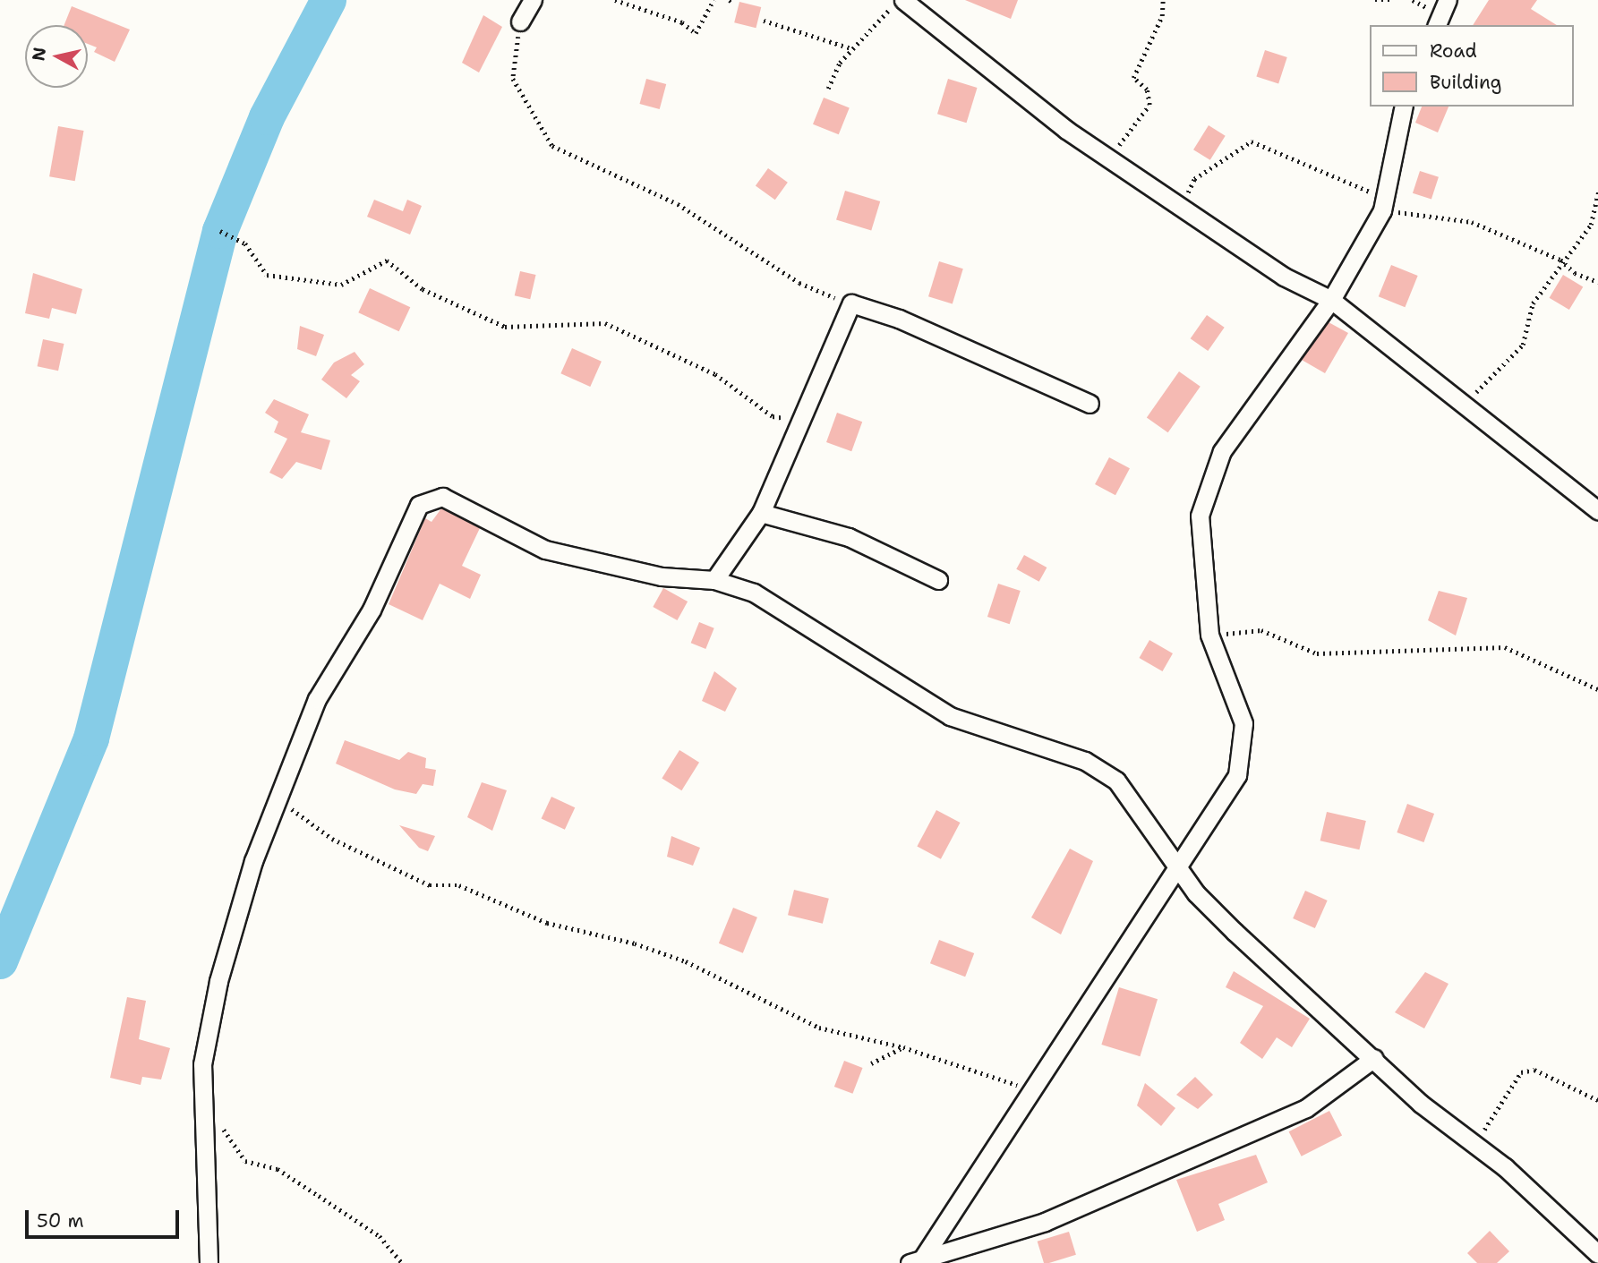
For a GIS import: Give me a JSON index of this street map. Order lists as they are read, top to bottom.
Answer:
{
  "legend": ["Road", "Building"],
  "scale_bar": "50 m",
  "north": "left"
}
